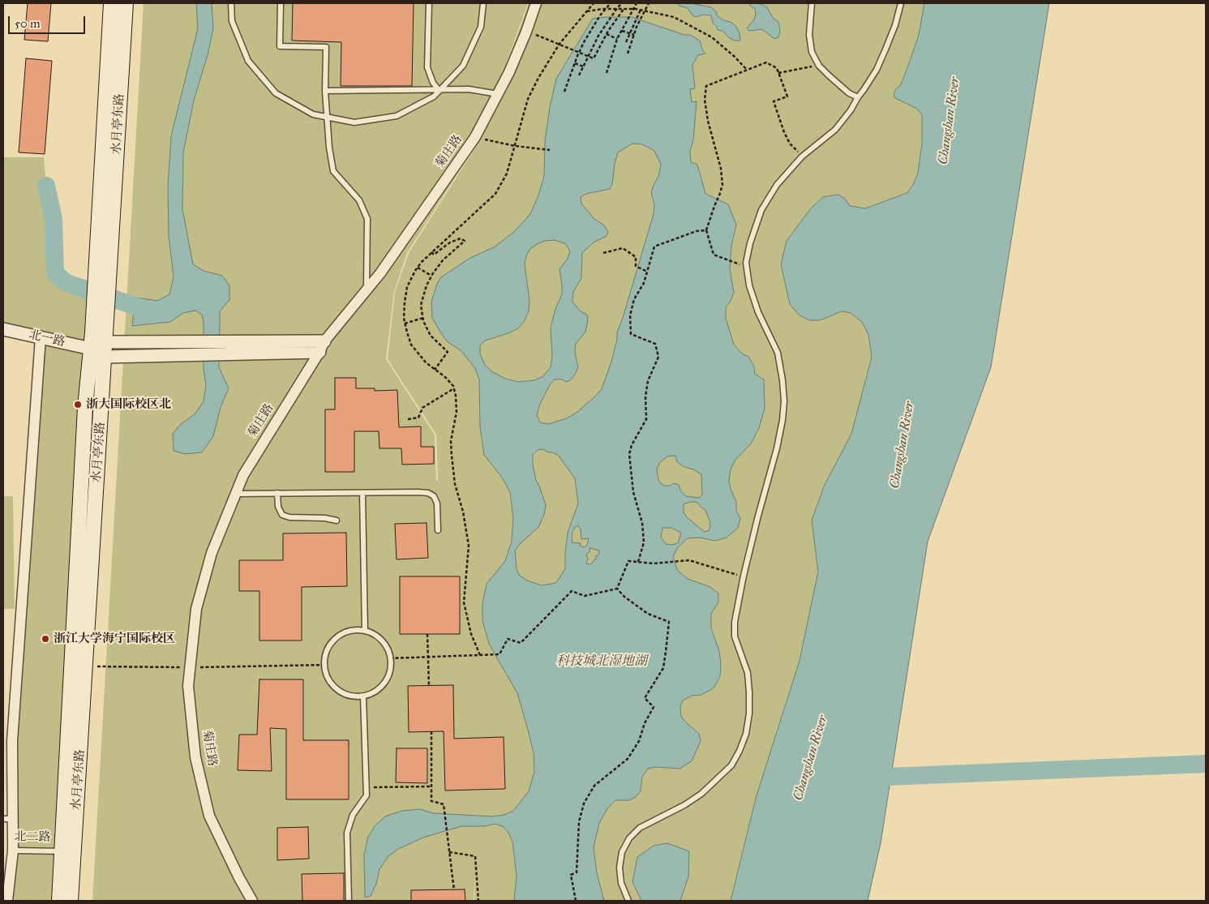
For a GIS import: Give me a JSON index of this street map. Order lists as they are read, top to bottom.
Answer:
{
  "streets": {
    "main road": ["水月亭东路"],
    "street": ["菊庄路", "北一路"],
    "lane": ["北二路"]
  },
  "crossings": [
    ["水月亭东路", "北一路"],
    ["水月亭东路", "北二路"]
  ],
  "water": ["Changshan River", "科技城北湿地湖"],
  "places": ["浙大国际校区北", "浙江大学海宁国际校区"],
  "scale_bar": "50 m"
}
